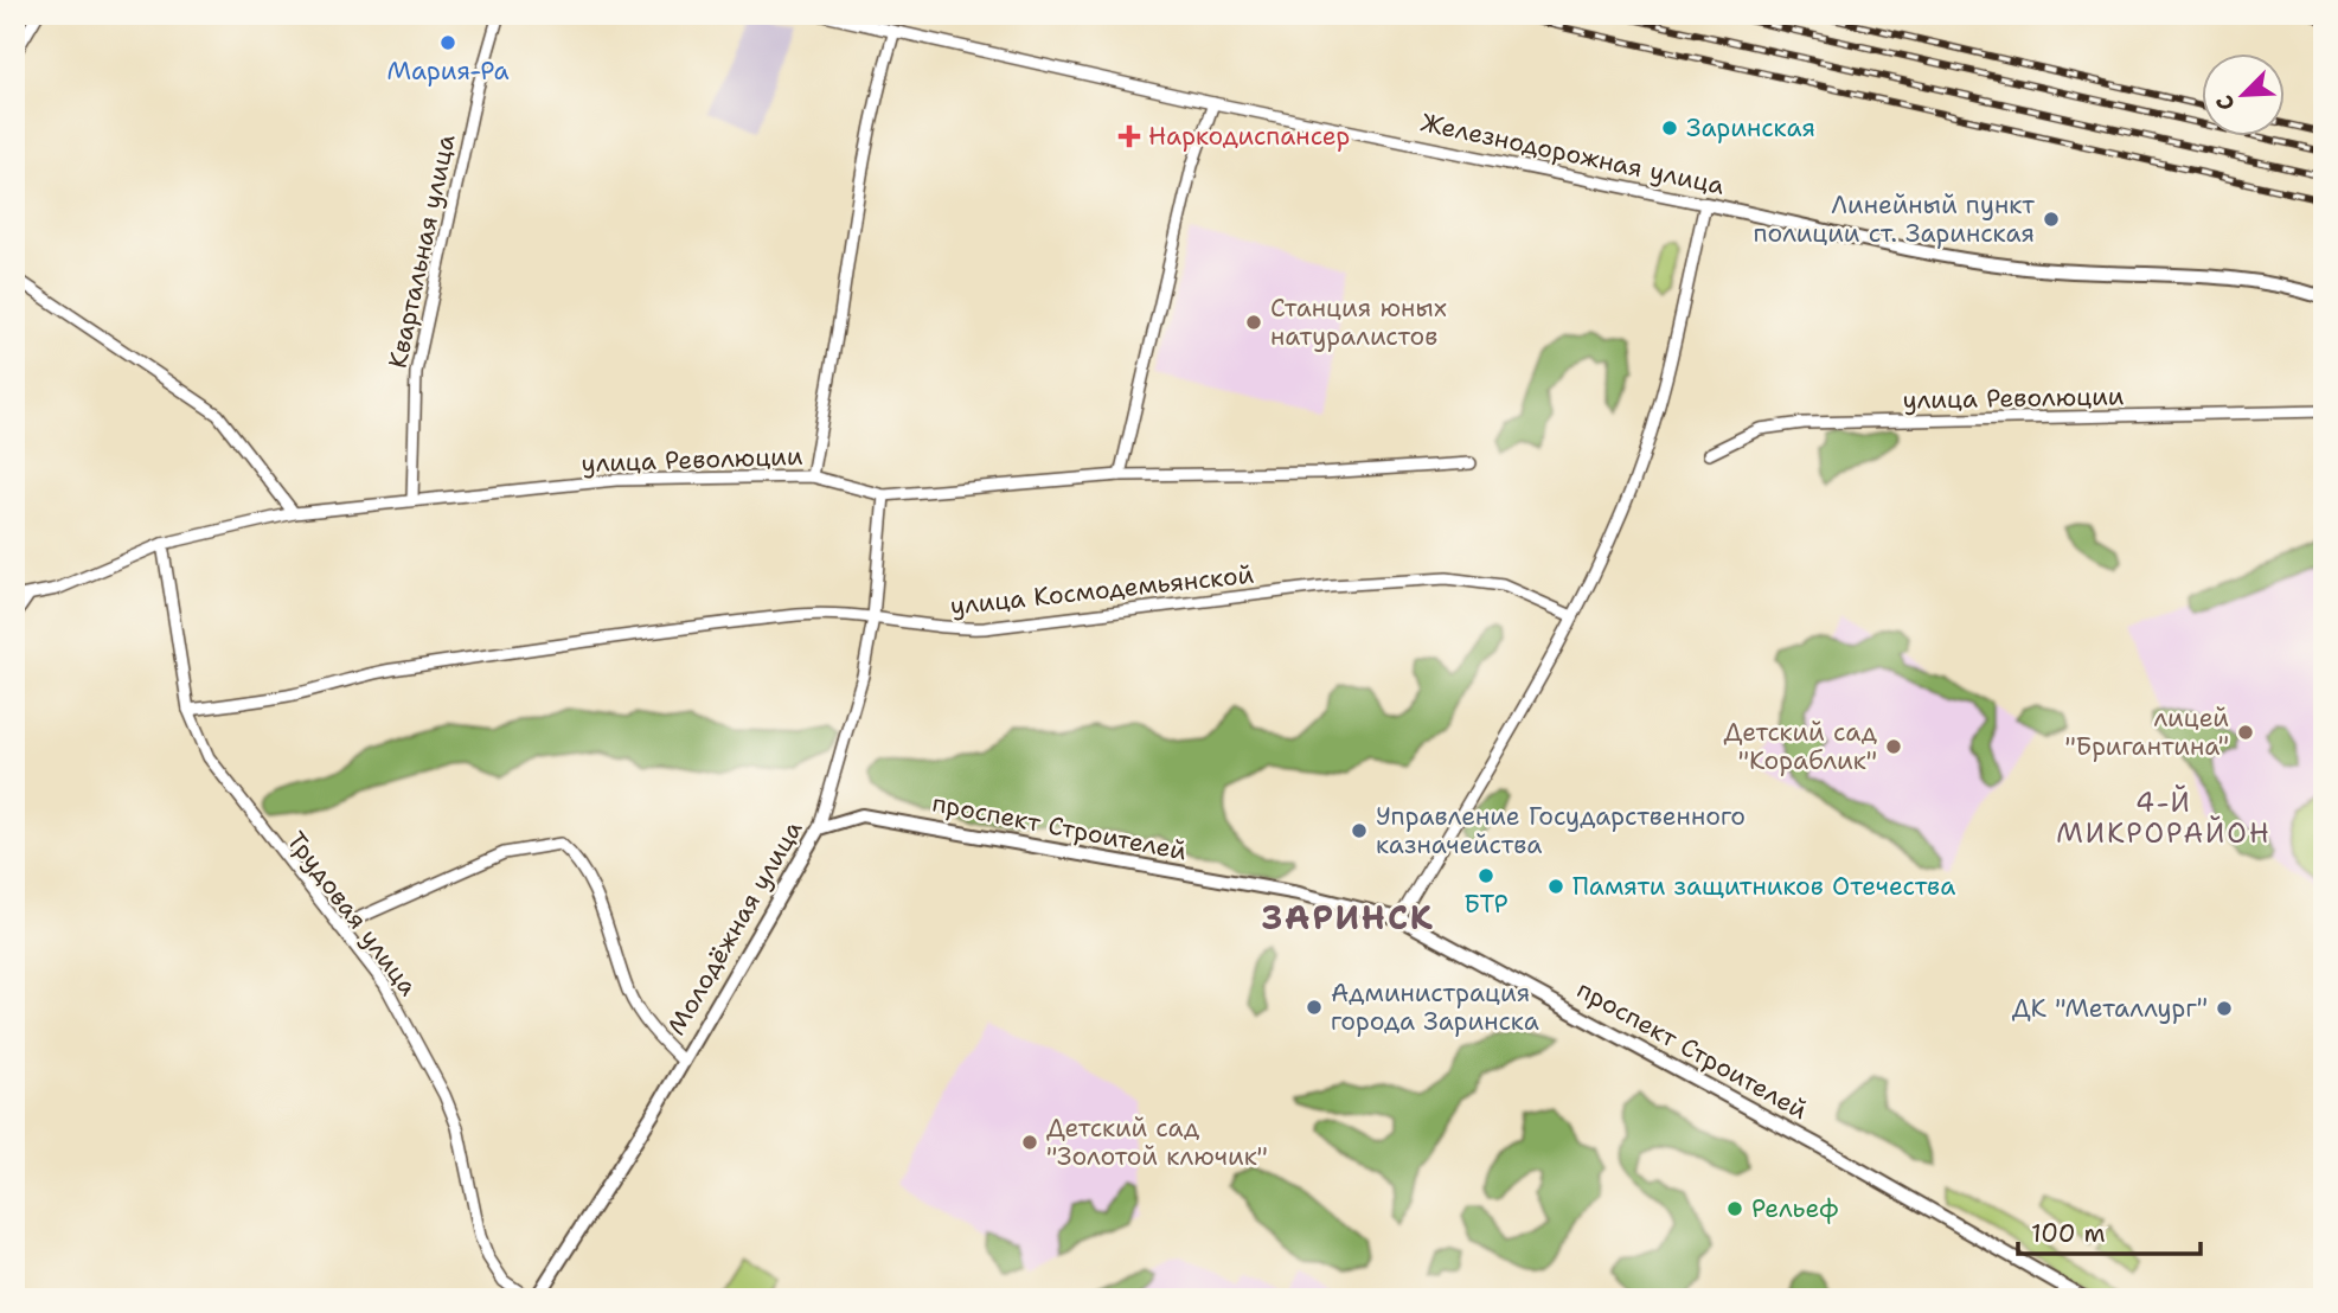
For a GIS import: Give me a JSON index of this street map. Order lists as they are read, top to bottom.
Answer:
{
  "streets": {
    "street": [
      "Железнодорожная улица",
      "Квартальная улица",
      "улица Революции",
      "улица Космодемьянской",
      "проспект Строителей",
      "Трудовая улица",
      "Молодёжная улица"
    ]
  },
  "crossings": [
    ["Квартальная улица", "улица Революции"],
    ["улица Революции", "Трудовая улица"],
    ["улица Революции", "Молодёжная улица"],
    ["улица Космодемьянской", "Трудовая улица"],
    ["улица Космодемьянской", "Молодёжная улица"],
    ["проспект Строителей", "Молодёжная улица"],
    ["Трудовая улица", "Молодёжная улица"]
  ],
  "districts": ["4-Й МИКРОРАЙОН", "ЗАРИНСК"],
  "places": {
    "other": [
      "Мария-Ра",
      "Заринская",
      "Линейный пункт полиции ст. Заринская",
      "Станция юных натуралистов",
      "лицей \"Бригантина\"",
      "Детский сад \"Кораблик\"",
      "Управление Государственного казначейства",
      "БТР",
      "Памяти защитников Отечества",
      "Администрация города Заринска",
      "ДК \"Металлург\"",
      "Детский сад \"Золотой ключик\"",
      "Рельеф"
    ],
    "health": ["Наркодиспансер"]
  },
  "scale_bar": "100 m",
  "north": "bottom left"
}
